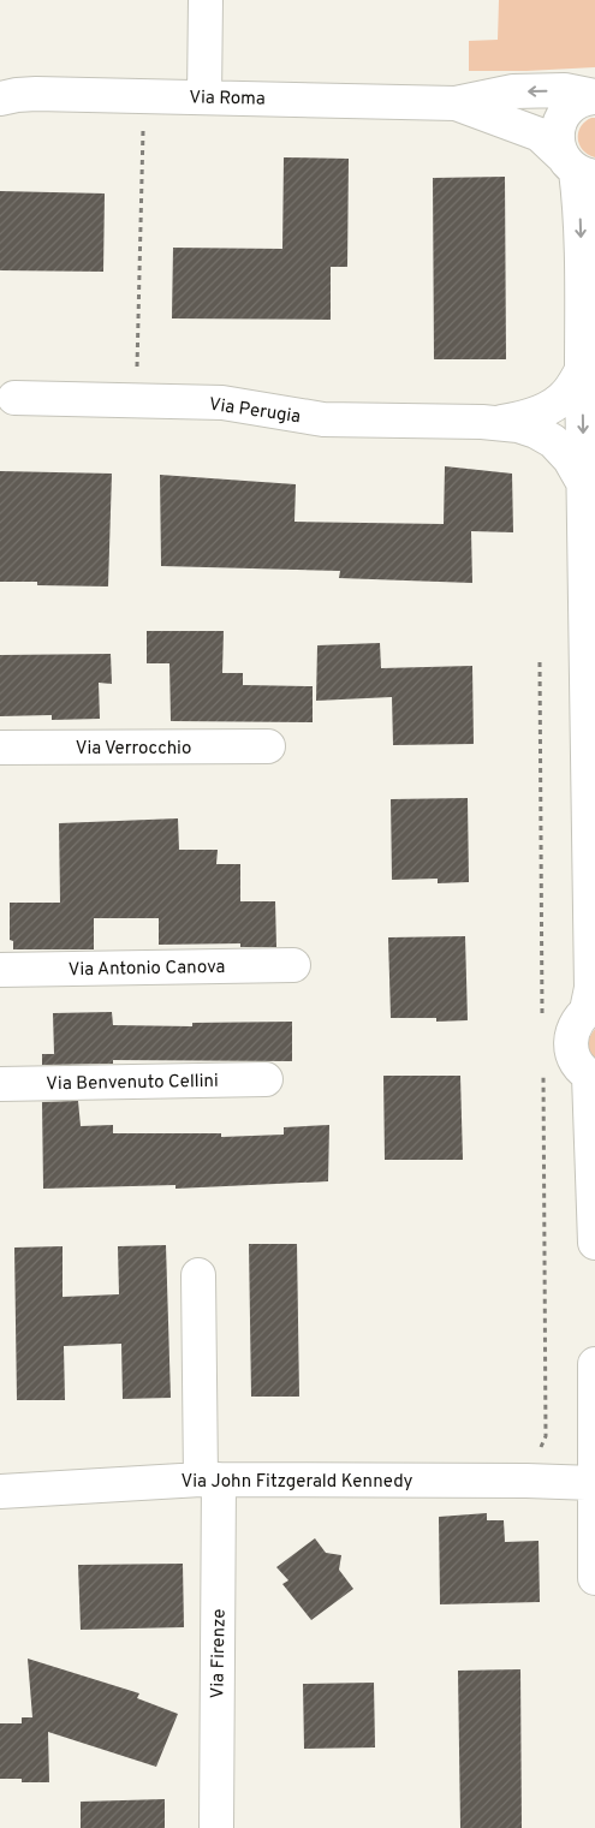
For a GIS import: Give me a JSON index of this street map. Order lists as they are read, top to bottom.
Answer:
{
  "streets": {
    "street": [
      "Via Roma",
      "Via Perugia",
      "Via Verrocchio",
      "Via Antonio Canova",
      "Via Benvenuto Cellini",
      "Via John Fitzgerald Kennedy",
      "Via Firenze"
    ]
  },
  "crossings": [
    ["Via John Fitzgerald Kennedy", "Via Firenze"]
  ]
}
